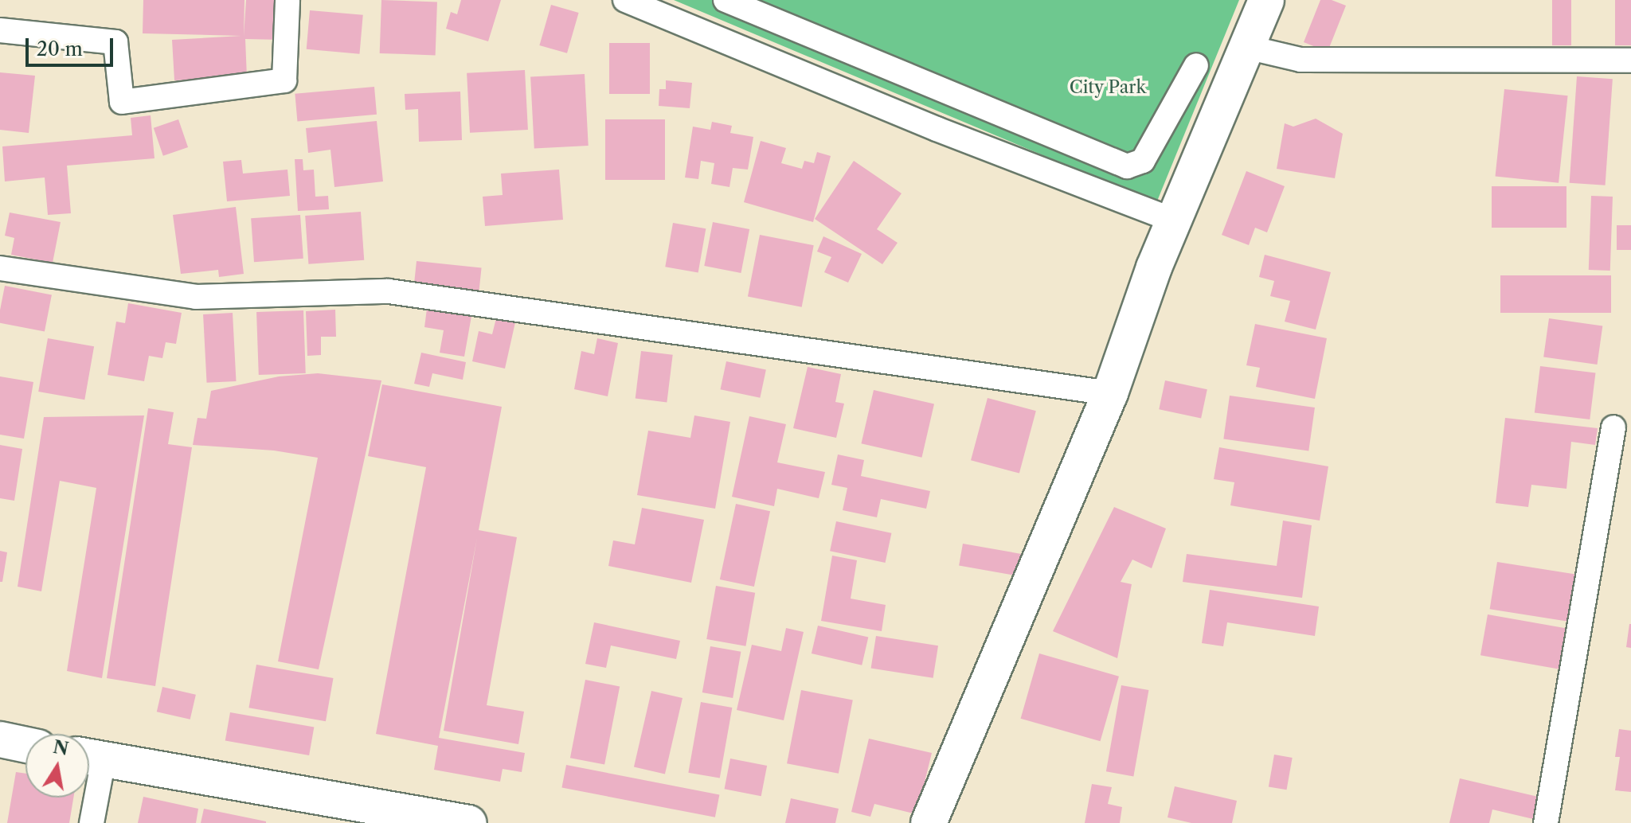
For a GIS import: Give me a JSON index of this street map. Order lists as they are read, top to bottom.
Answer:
{
  "parks": ["City Park"],
  "scale_bar": "20 m",
  "north": "top"
}
